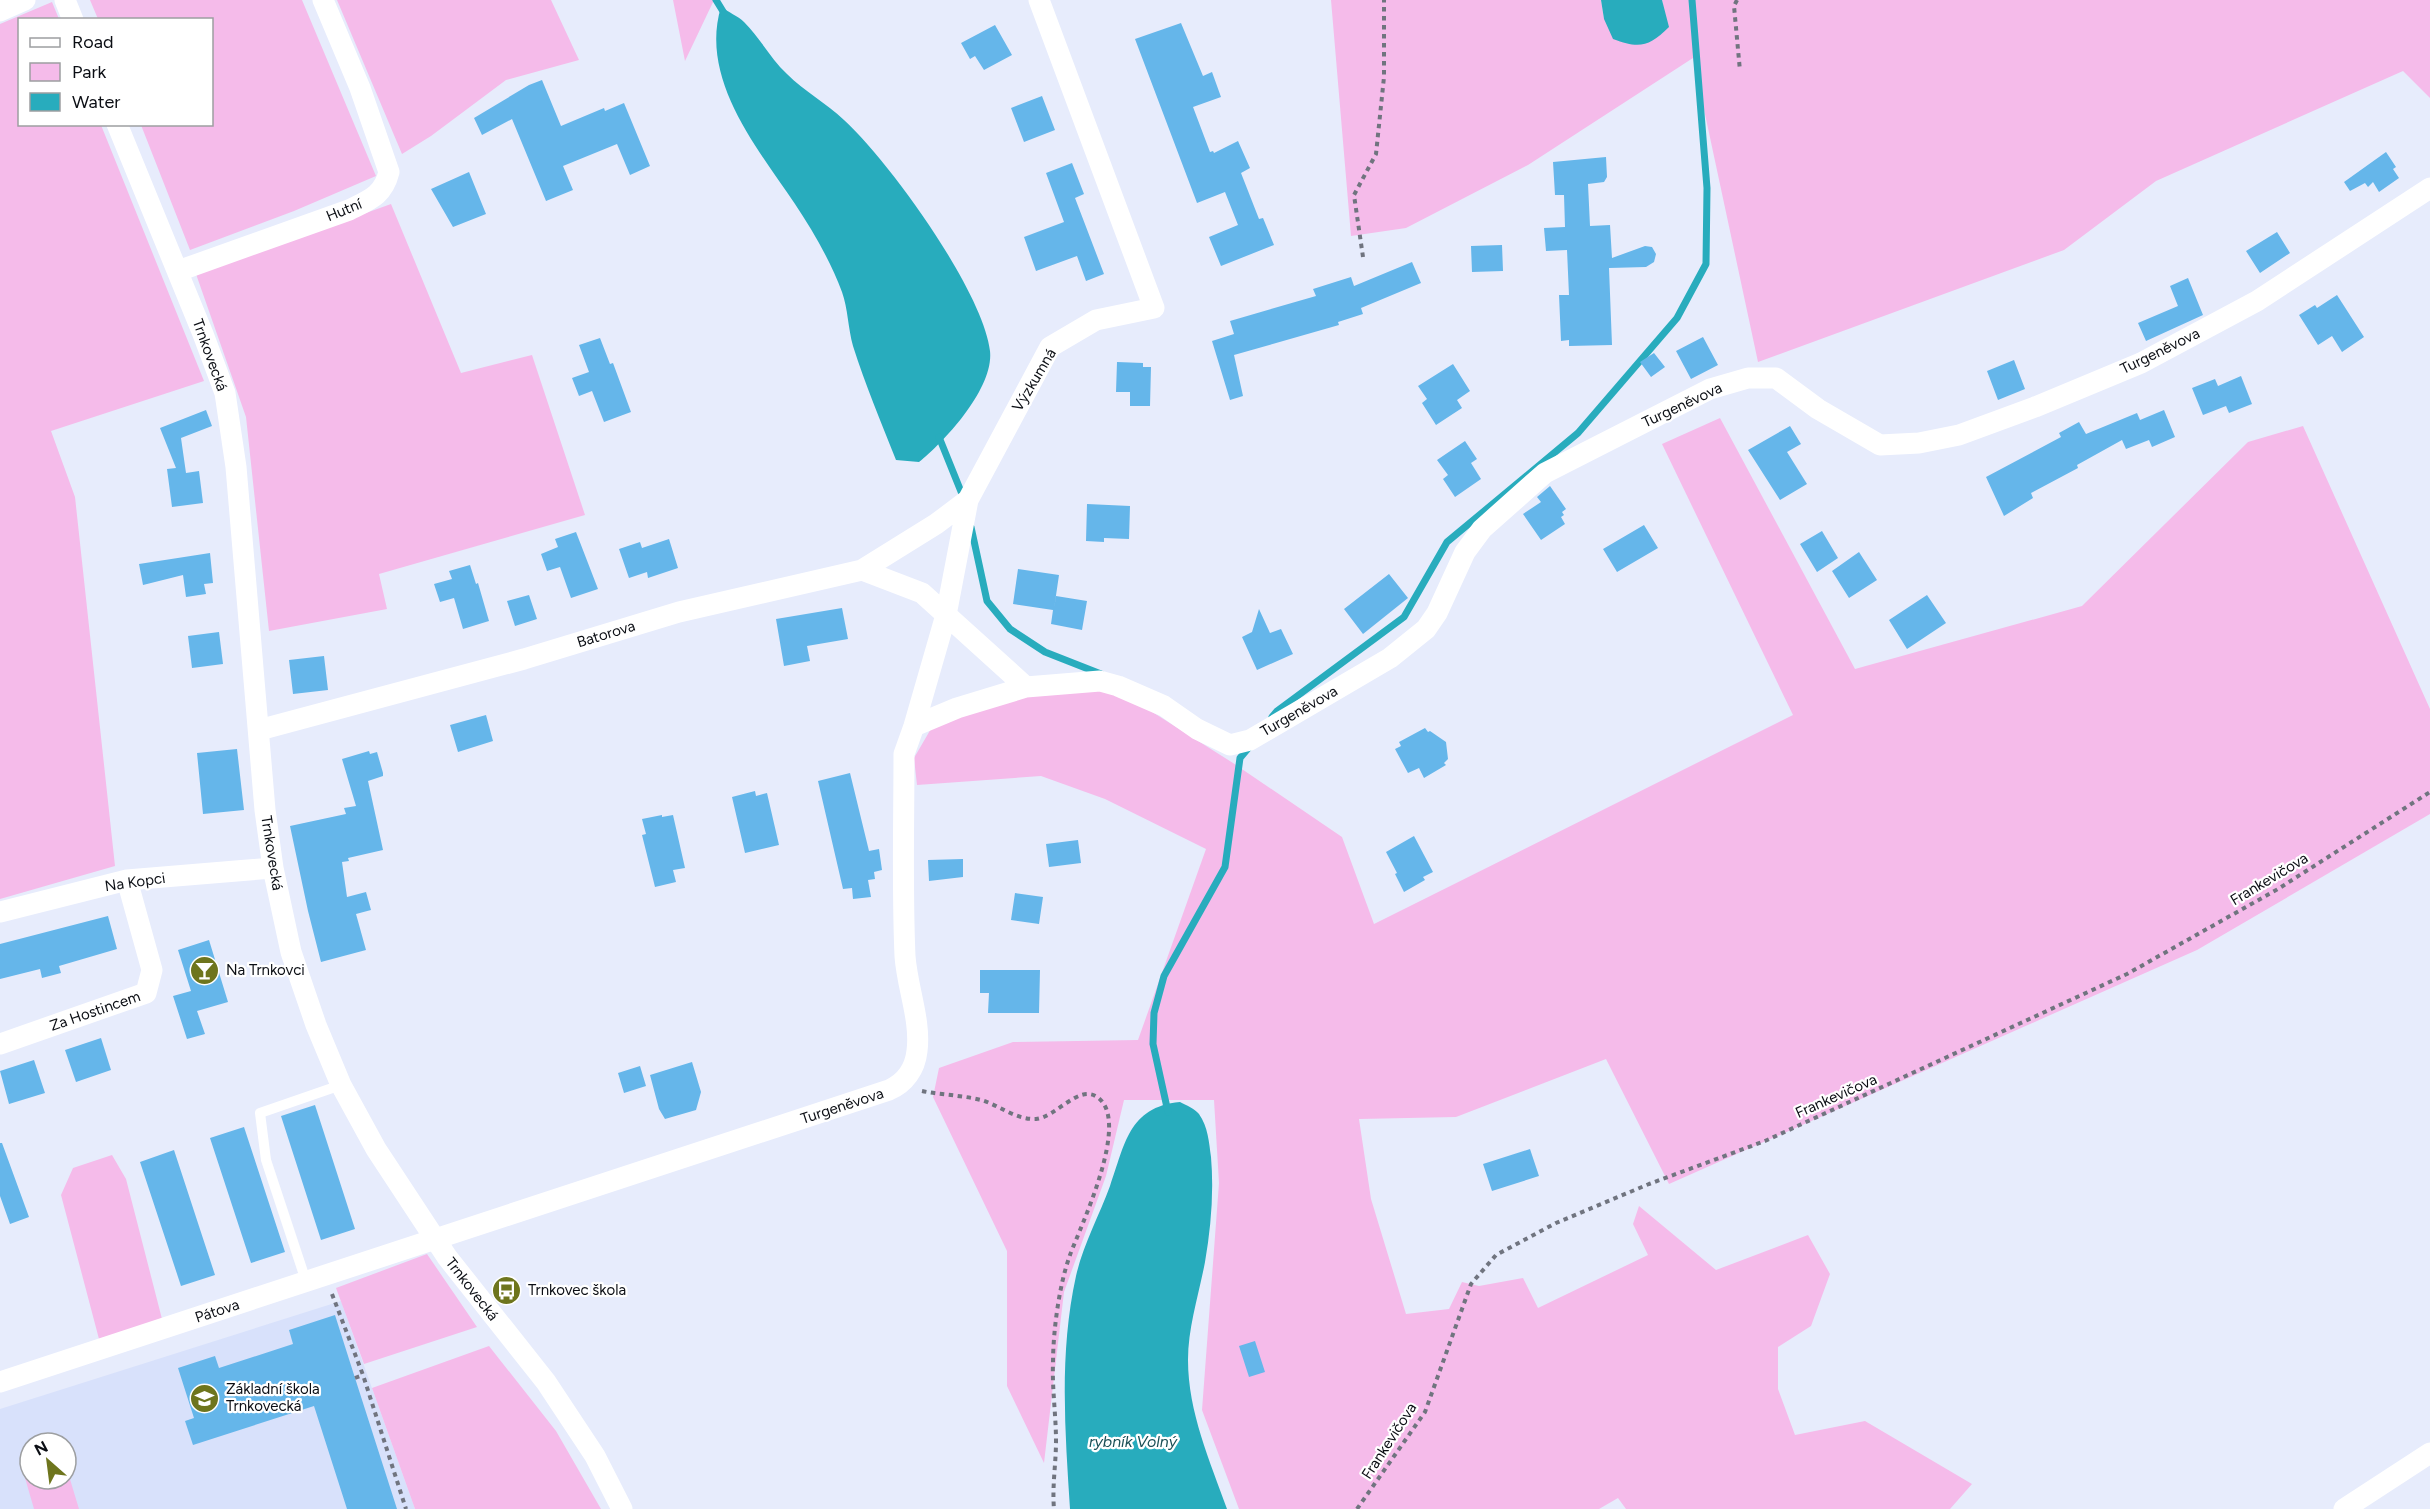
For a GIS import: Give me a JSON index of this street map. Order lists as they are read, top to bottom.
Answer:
{
  "streets": {
    "street": [
      "Hutní",
      "Turgeněvova",
      "Trnkovecká",
      "Výzkumná",
      "Batorova",
      "Na Kopci",
      "Za Hostincem",
      "Pátova"
    ],
    "path": ["Frankevičova"]
  },
  "crossings": [
    ["Hutní", "Trnkovecká"],
    ["Turgeněvova", "Trnkovecká"],
    ["Turgeněvova", "Výzkumná"],
    ["Turgeněvova", "Pátova"],
    ["Trnkovecká", "Batorova"],
    ["Trnkovecká", "Na Kopci"],
    ["Trnkovecká", "Pátova"],
    ["Na Kopci", "Za Hostincem"]
  ],
  "water": ["rybník Volný"],
  "places": {
    "bar": ["Na Trnkovci"],
    "bus stop": ["Trnkovec škola"],
    "school or university": ["Základní škola Trnkovecká"]
  },
  "legend": ["Road", "Park", "Water"],
  "north": "top left"
}
